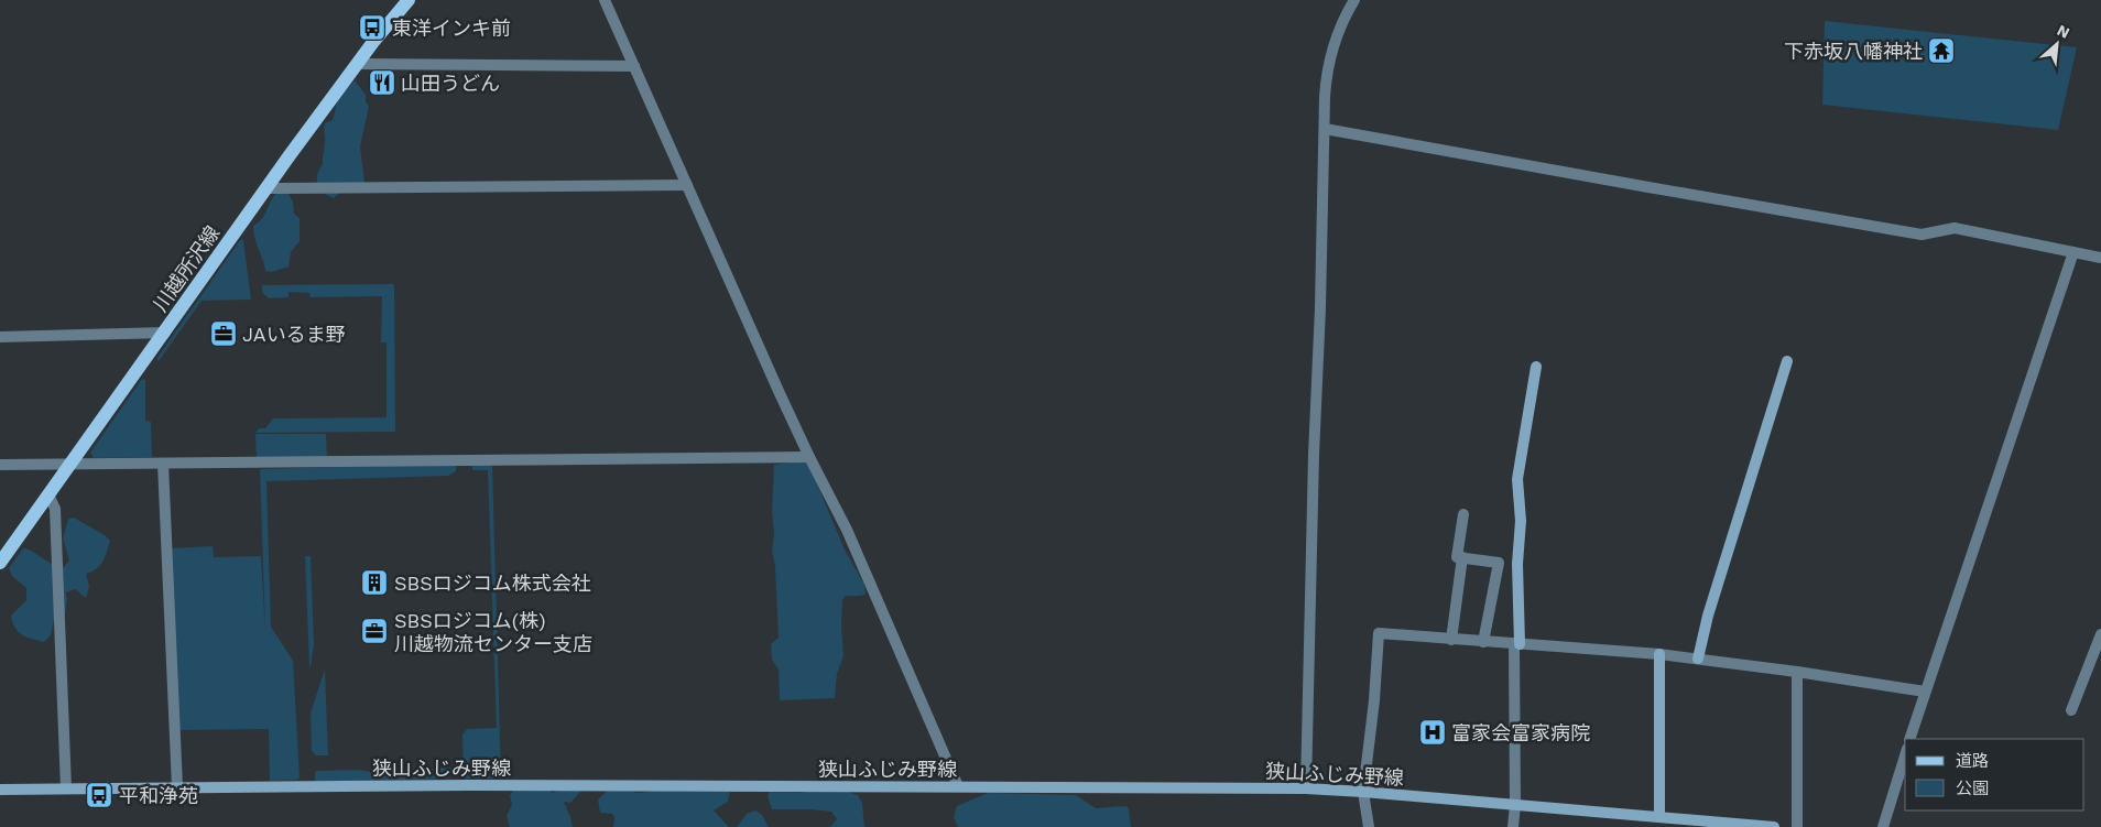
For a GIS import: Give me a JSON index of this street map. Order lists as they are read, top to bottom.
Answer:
{
  "streets": {
    "main road": ["川越所沢線", "狭山ふじみ野線"]
  },
  "places": {
    "bus stop": ["東洋インキ前", "平和浄苑"],
    "temple": ["下赤坂八幡神社"],
    "restaurant": ["山田うどん"],
    "office": ["JAいるま野", "SBSロジコム(株) 川越物流センター支店"],
    "building": ["SBSロジコム株式会社"],
    "hospital": ["富家会富家病院"]
  },
  "legend": ["道路", "公園"],
  "north": "top right"
}
